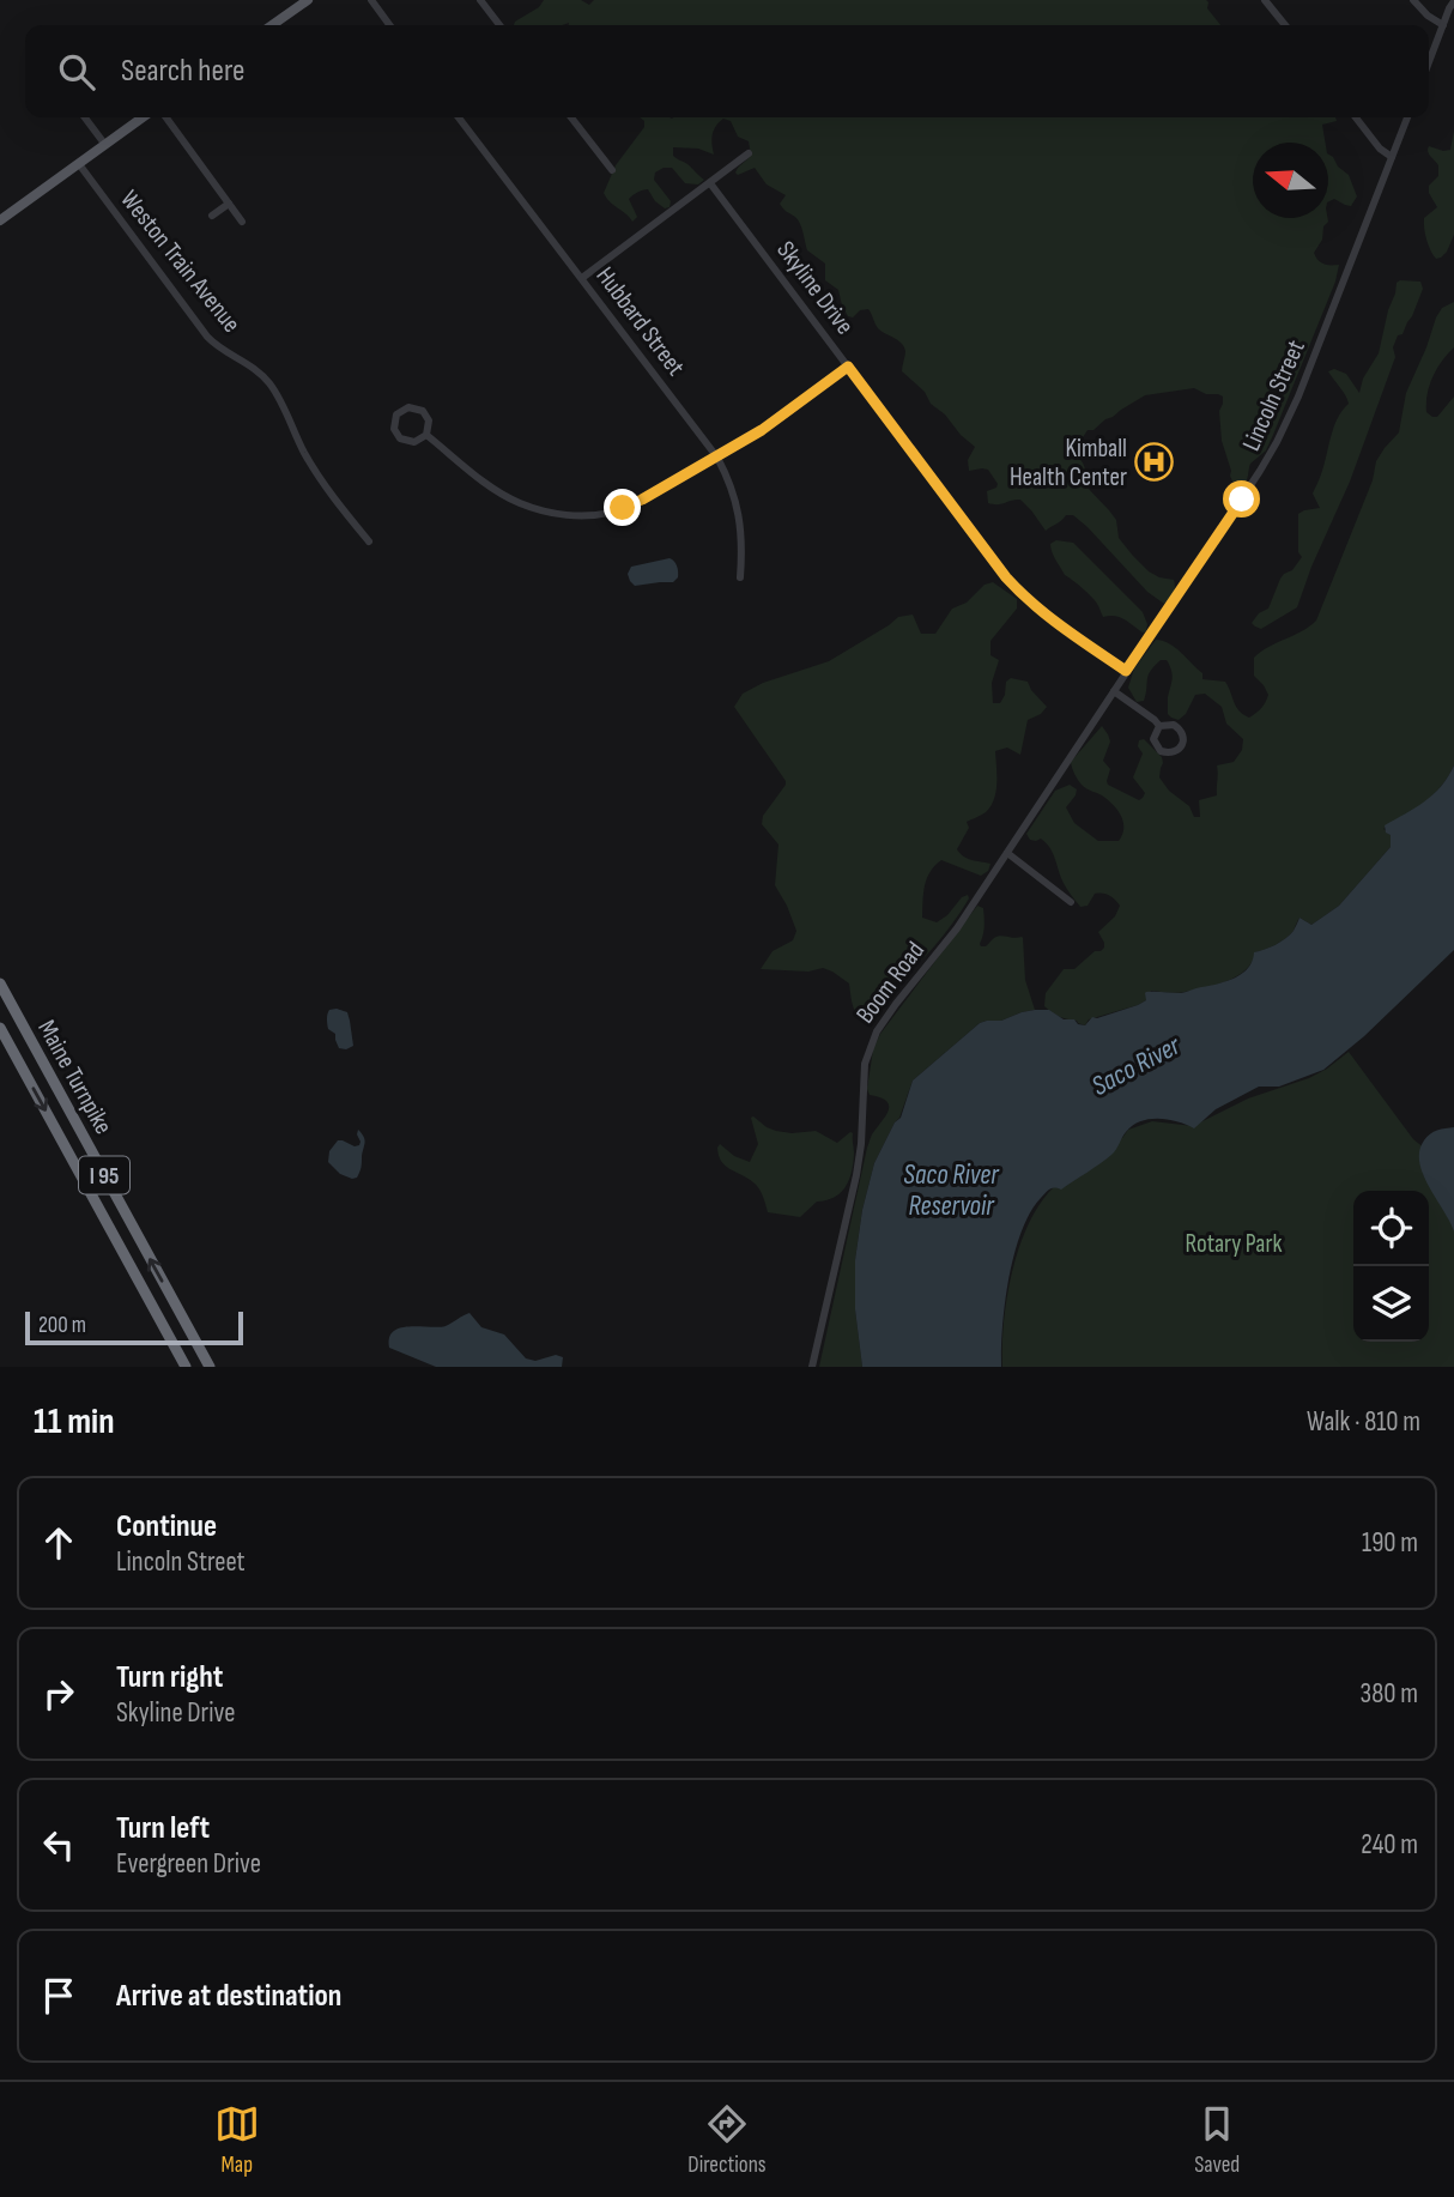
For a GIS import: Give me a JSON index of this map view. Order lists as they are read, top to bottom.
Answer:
{
  "streets": {
    "highway": ["Maine Turnpike", "I 95"],
    "street": [
      "Weston Train Avenue",
      "Skyline Drive",
      "Hubbard Street",
      "Lincoln Street",
      "Boom Road"
    ]
  },
  "crossings": [
    ["Skyline Drive", "Lincoln Street"],
    ["Skyline Drive", "Boom Road"],
    ["Lincoln Street", "Boom Road"]
  ],
  "water": ["Saco River", "Saco River Reservoir"],
  "parks": ["Rotary Park"],
  "places": {
    "hospital": ["Kimball Health Center"]
  },
  "scale_bar": "200 m",
  "north": "left",
  "page": {
    "search": "Search here",
    "scale": "200 m",
    "heading": ["11 min", "Walk · 810 m"],
    "list": [
      ["Continue", "Lincoln Street", "190 m"],
      ["Turn right", "Skyline Drive", "380 m"],
      ["Turn left", "Evergreen Drive", "240 m"],
      "Arrive at destination"
    ],
    "nav": ["Map", "Directions", "Saved"]
  }
}
